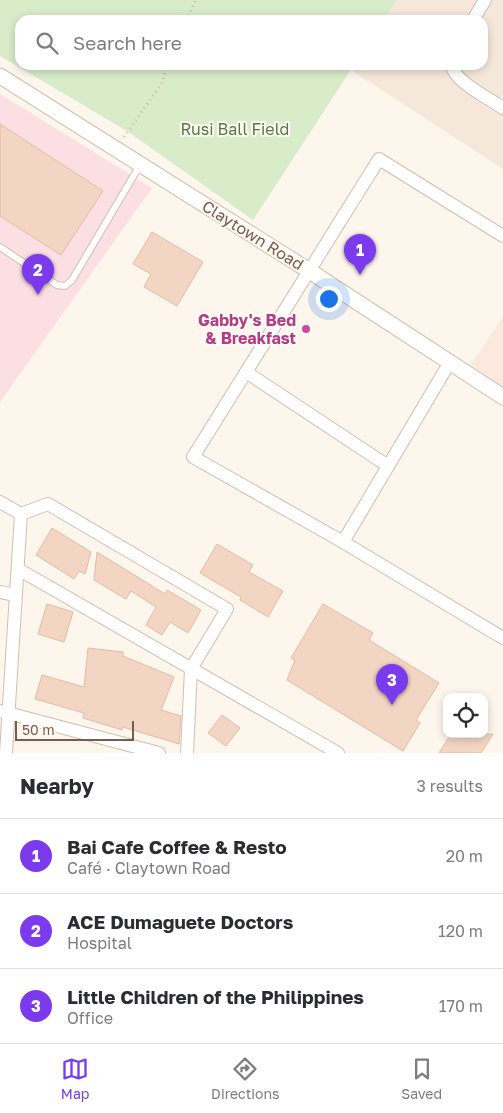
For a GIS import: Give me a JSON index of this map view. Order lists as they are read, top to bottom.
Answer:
{
  "streets": {
    "street": ["Claytown Road"]
  },
  "parks": ["Rusi Ball Field"],
  "places": ["Gabby's Bed & Breakfast"],
  "scale_bar": "50 m",
  "page": {
    "search": "Search here",
    "pins": ["1", "2", "3"],
    "scale": "50 m",
    "heading": ["Nearby", "3 results"],
    "list": [
      {
        "mark": "1",
        "name": "Bai Cafe Coffee & Resto",
        "note": "Café · Claytown Road",
        "value": "20 m"
      },
      {
        "mark": "2",
        "name": "ACE Dumaguete Doctors",
        "note": "Hospital",
        "value": "120 m"
      },
      {
        "mark": "3",
        "name": "Little Children of the Philippines",
        "note": "Office",
        "value": "170 m"
      }
    ],
    "nav": ["Map", "Directions", "Saved"]
  }
}
